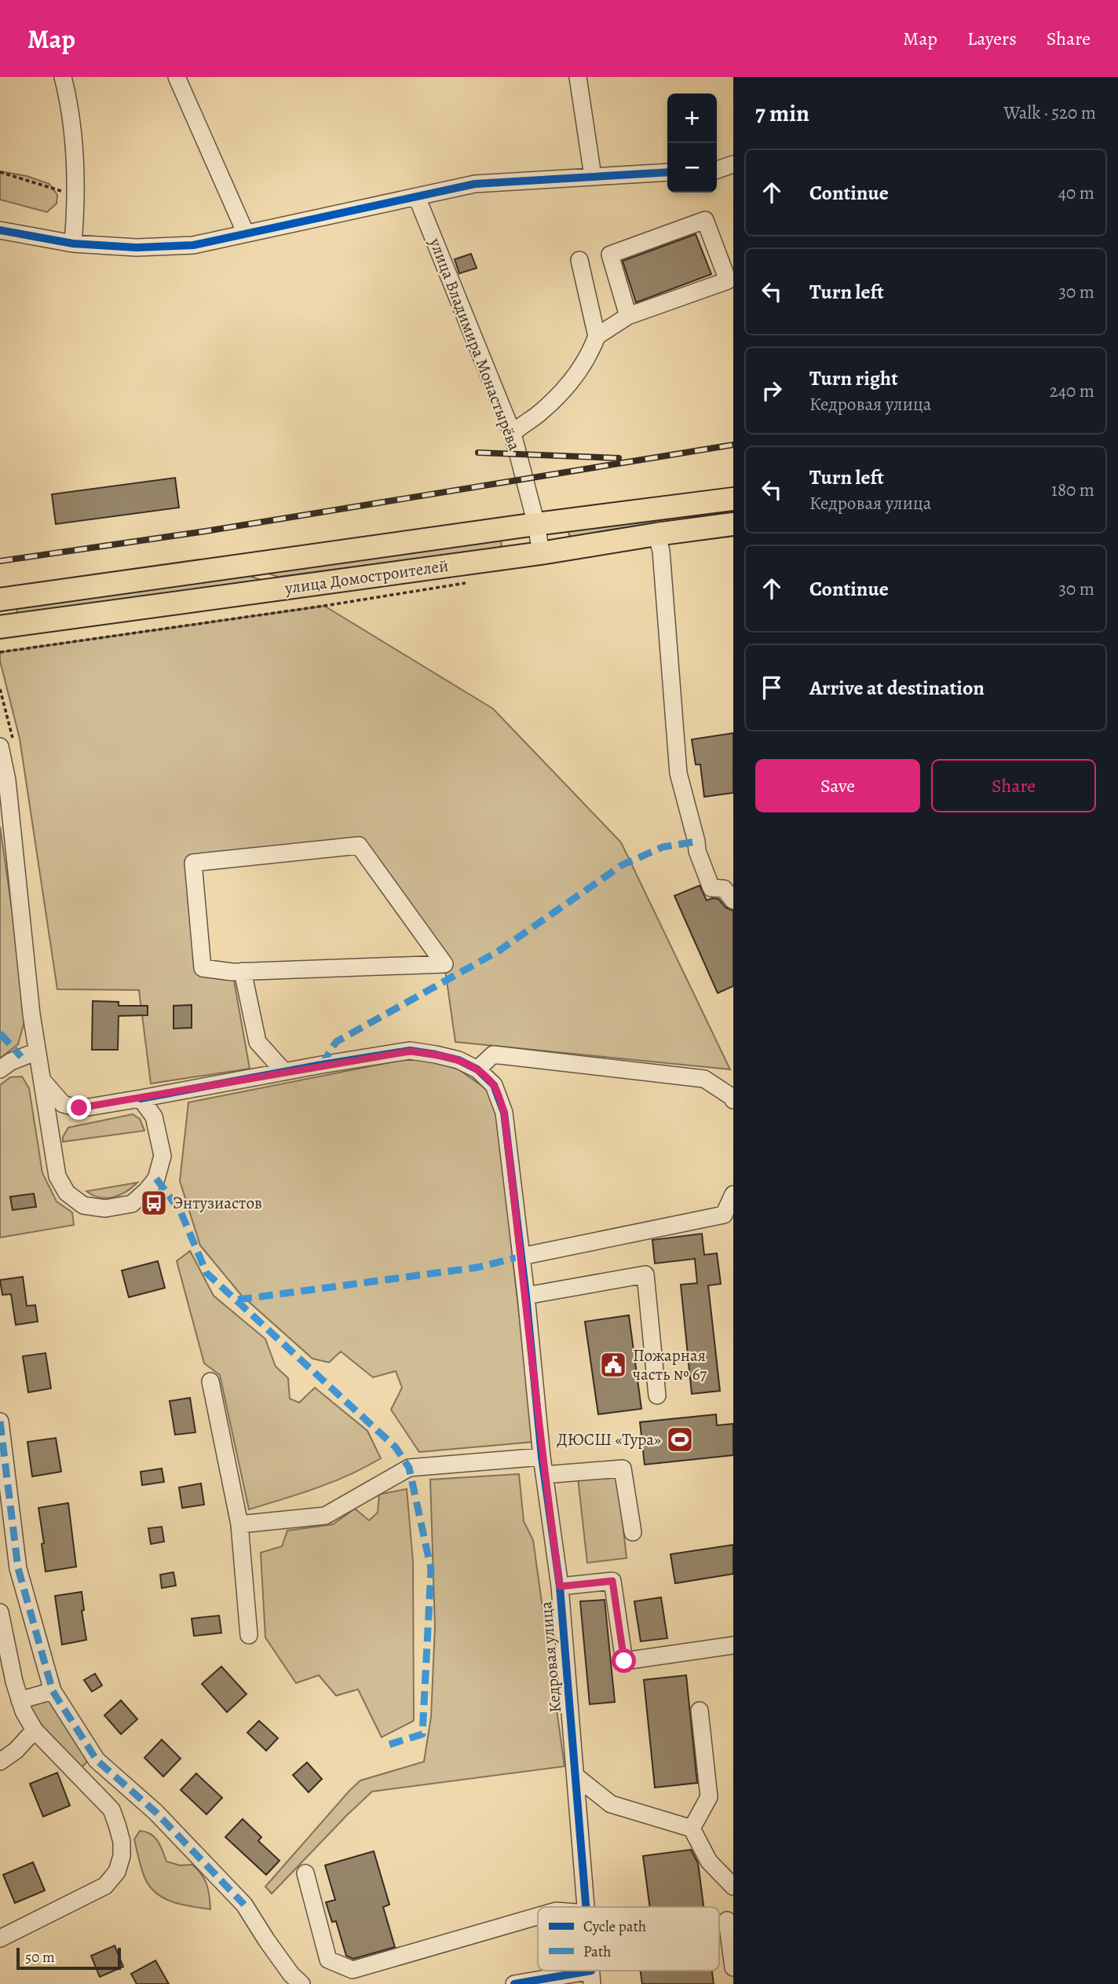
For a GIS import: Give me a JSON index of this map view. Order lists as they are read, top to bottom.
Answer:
{
  "streets": {
    "main road": ["улица Домостроителей"],
    "street": ["улица Владимира Монастырёва", "Кедровая улица"]
  },
  "crossings": [
    ["улица Владимира Монастырёва", "улица Домостроителей"]
  ],
  "places": {
    "bus stop": ["Энтузиастов"],
    "public building": ["Пожарная часть № 67"],
    "sports": ["ДЮСШ «Тура»"]
  },
  "legend": ["Cycle path", "Path"],
  "scale_bar": "50 m",
  "page": {
    "header": "Map",
    "nav": ["Map", "Layers", "Share"],
    "heading": ["7 min", "Walk · 520 m"],
    "map_buttons": ["+", "−"],
    "list": [
      ["Continue", "40 m"],
      ["Turn left", "30 m"],
      ["Turn right", "Кедровая улица", "240 m"],
      ["Turn left", "Кедровая улица", "180 m"],
      ["Continue", "30 m"],
      "Arrive at destination"
    ],
    "buttons": ["Save", "Share"],
    "scale": "50 m"
  }
}
